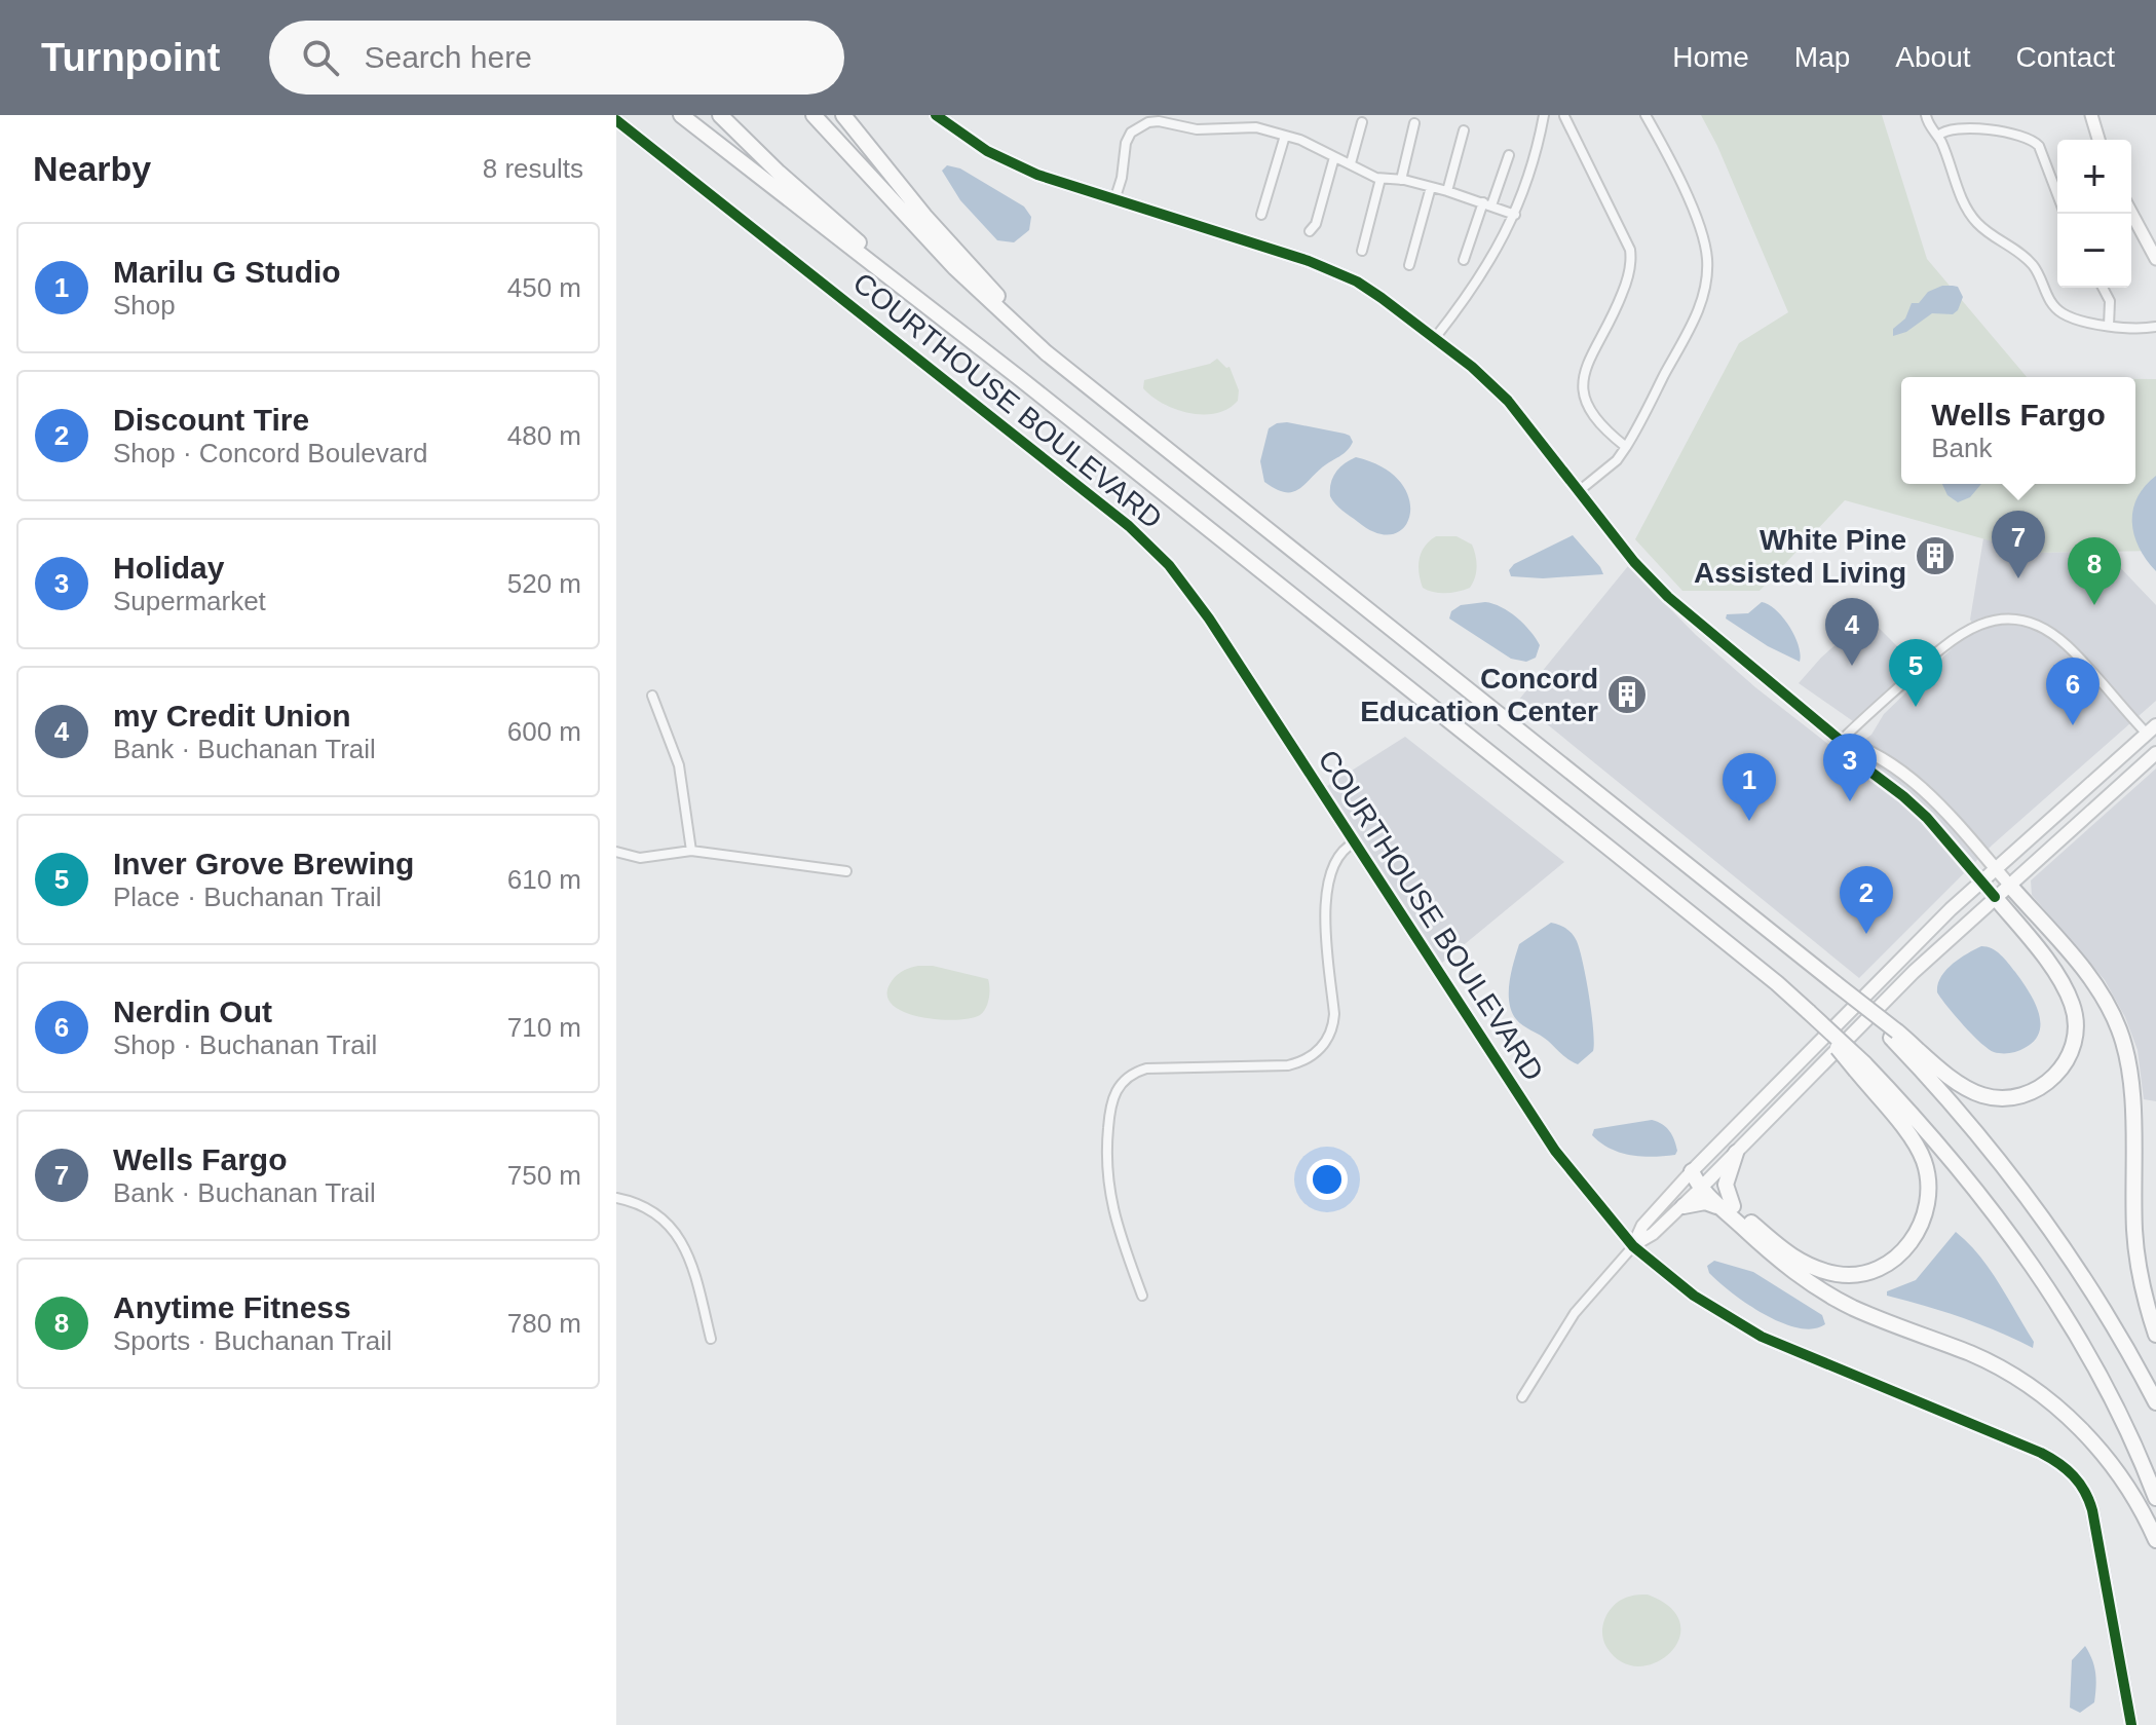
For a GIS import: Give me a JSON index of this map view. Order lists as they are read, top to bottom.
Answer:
{
  "streets": {
    "street": ["COURTHOUSE BOULEVARD"]
  },
  "places": {
    "building": ["White Pine Assisted Living", "Concord Education Center"]
  },
  "page": {
    "header": "Turnpoint",
    "search": "Search here",
    "nav": [
      "Home",
      "Map",
      "About",
      "Contact"
    ],
    "heading": ["Nearby", "8 results"],
    "map_buttons": ["+", "−"],
    "list": [
      {
        "mark": "1",
        "name": "Marilu G Studio",
        "note": "Shop",
        "value": "450 m"
      },
      {
        "mark": "2",
        "name": "Discount Tire",
        "note": "Shop · Concord Boulevard",
        "value": "480 m"
      },
      {
        "mark": "3",
        "name": "Holiday",
        "note": "Supermarket",
        "value": "520 m"
      },
      {
        "mark": "4",
        "name": "my Credit Union",
        "note": "Bank · Buchanan Trail",
        "value": "600 m"
      },
      {
        "mark": "5",
        "name": "Inver Grove Brewing",
        "note": "Place · Buchanan Trail",
        "value": "610 m"
      },
      {
        "mark": "6",
        "name": "Nerdin Out",
        "note": "Shop · Buchanan Trail",
        "value": "710 m"
      },
      {
        "mark": "7",
        "name": "Wells Fargo",
        "note": "Bank · Buchanan Trail",
        "value": "750 m"
      },
      {
        "mark": "8",
        "name": "Anytime Fitness",
        "note": "Sports · Buchanan Trail",
        "value": "780 m"
      }
    ],
    "popup": ["Wells Fargo", "Bank"],
    "pins": [
      "7",
      "8",
      "4",
      "5",
      "6",
      "3",
      "1",
      "2"
    ]
  }
}
